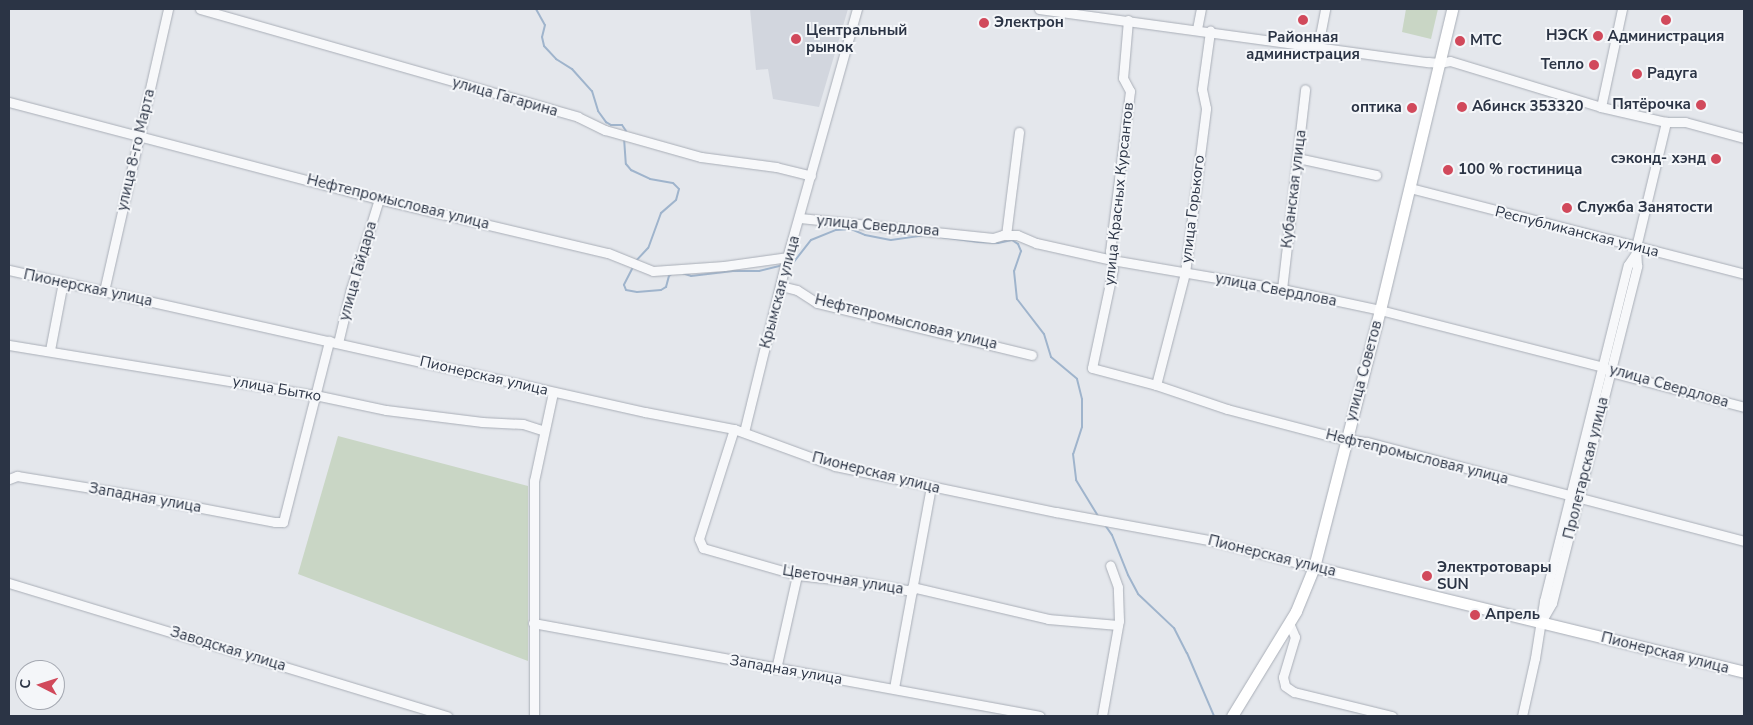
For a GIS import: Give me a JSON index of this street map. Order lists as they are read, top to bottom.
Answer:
{
  "streets": {
    "main road": ["Пионерская улица", "улица Советов"],
    "street": [
      "улица Гагарина",
      "улица 8-го Марта",
      "Кубанская улица",
      "улица Красных Курсантов",
      "Нефтепромысловая улица",
      "улица Горького",
      "улица Свердлова",
      "Республиканская улица",
      "улица Гайдара",
      "Крымская улица",
      "улица Бытко",
      "Пролетарская улица",
      "Западная улица",
      "Цветочная улица",
      "Заводская улица"
    ]
  },
  "crossings": [
    ["улица Гагарина", "Крымская улица"],
    ["улица 8-го Марта", "Нефтепромысловая улица"],
    ["улица 8-го Марта", "Пионерская улица"],
    ["Кубанская улица", "улица Свердлова"],
    ["улица Красных Курсантов", "Нефтепромысловая улица"],
    ["улица Красных Курсантов", "улица Свердлова"],
    ["Нефтепромысловая улица", "улица Горького"],
    ["Нефтепромысловая улица", "улица Гайдара"],
    ["Нефтепромысловая улица", "Крымская улица"],
    ["Нефтепромысловая улица", "улица Советов"],
    ["Нефтепромысловая улица", "Пролетарская улица"],
    ["улица Горького", "улица Свердлова"],
    ["улица Свердлова", "Крымская улица"],
    ["улица Свердлова", "улица Советов"],
    ["улица Свердлова", "Пролетарская улица"],
    ["Республиканская улица", "улица Советов"],
    ["Республиканская улица", "Пролетарская улица"],
    ["улица Гайдара", "Пионерская улица"],
    ["улица Гайдара", "улица Бытко"],
    ["улица Гайдара", "Западная улица"],
    ["Пионерская улица", "Крымская улица"],
    ["Пионерская улица", "улица Советов"],
    ["Пионерская улица", "Пролетарская улица"],
    ["Пионерская улица", "Цветочная улица"]
  ],
  "places": [
    "Районная администрация",
    "Администрация",
    "Электрон",
    "НЭСК",
    "Центральный рынок",
    "МТС",
    "Тепло",
    "Радуга",
    "Пятёрочка",
    "Абинск 353320",
    "оптика",
    "сэконд- хэнд",
    "100 % гостиница",
    "Служба Занятости",
    "Электротовары SUN",
    "Апрель"
  ],
  "north": "left"
}
